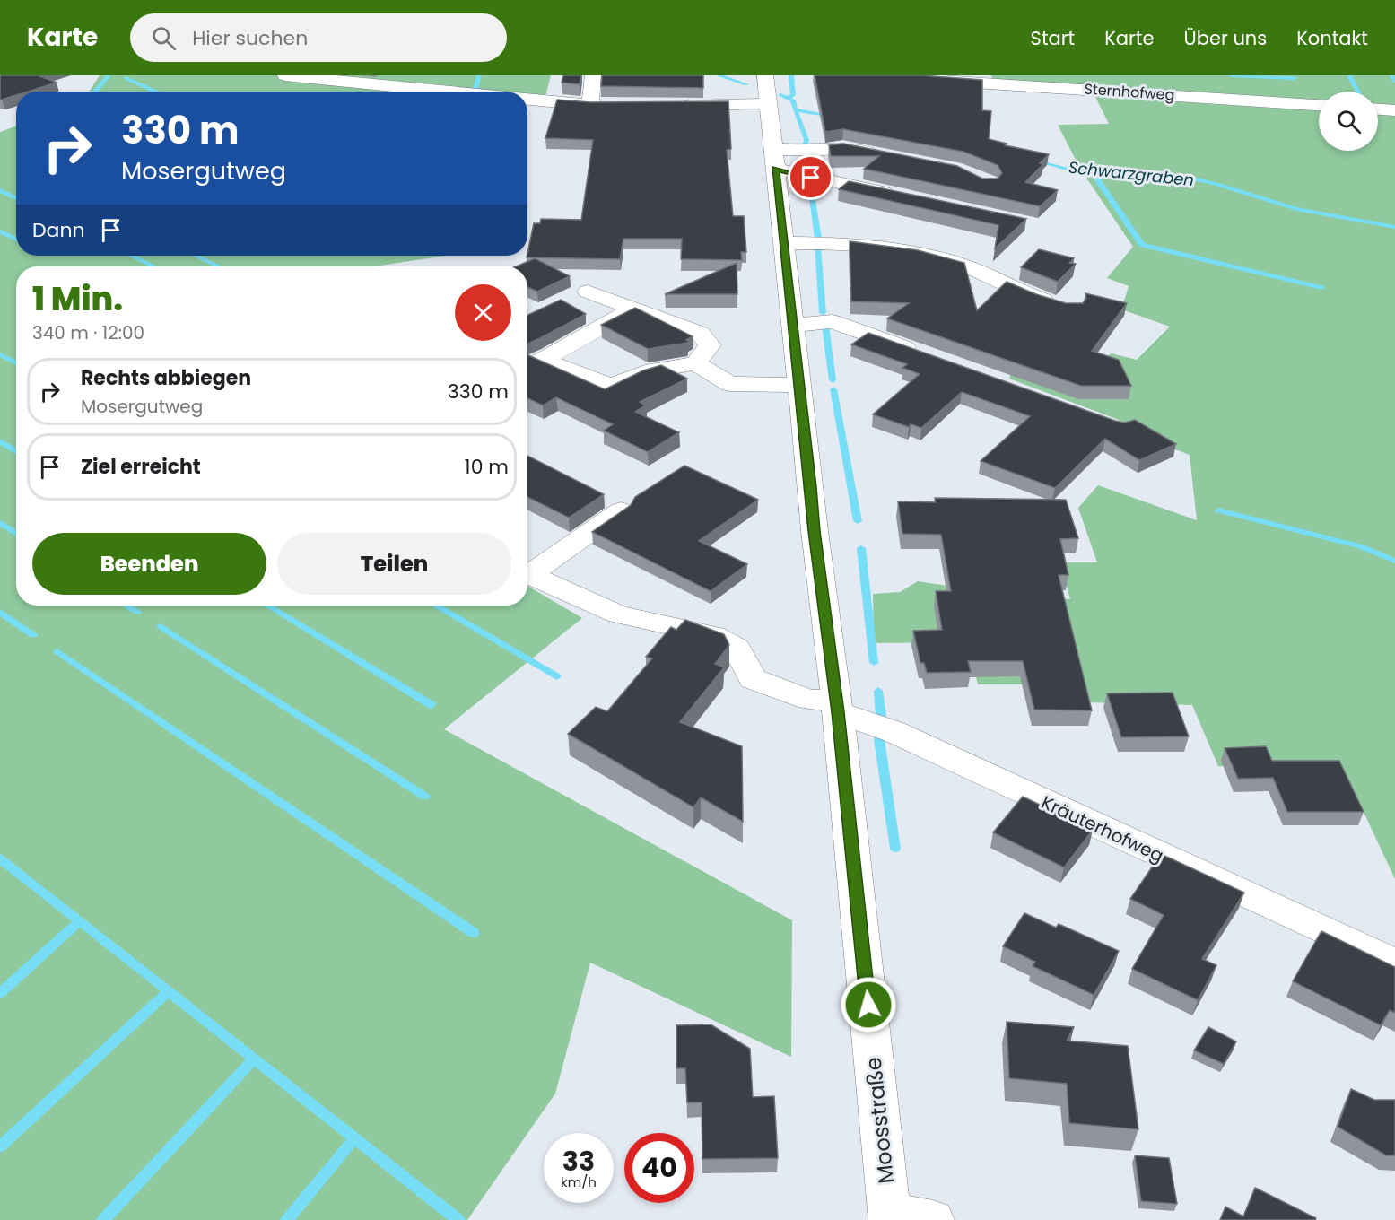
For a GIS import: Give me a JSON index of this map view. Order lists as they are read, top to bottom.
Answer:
{
  "streets": {
    "street": ["Sternhofweg", "Kräuterhofweg", "Moosstraße"]
  },
  "crossings": [
    ["Kräuterhofweg", "Moosstraße"]
  ],
  "water": ["Schwarzgraben"],
  "page": {
    "header": "Karte",
    "search": "Hier suchen",
    "nav": [
      "Start",
      "Karte",
      "Über uns",
      "Kontakt"
    ],
    "turn": ["330 m", "Mosergutweg"],
    "then": "Dann",
    "heading": ["1 Min.", "340 m · 12:00"],
    "list": [
      {
        "name": "Rechts abbiegen",
        "note": "Mosergutweg",
        "value": "330 m"
      },
      {
        "name": "Ziel erreicht",
        "value": "10 m"
      }
    ],
    "buttons": ["Beenden", "Teilen"],
    "speed": "33 km/h",
    "limit": "40"
  }
}
